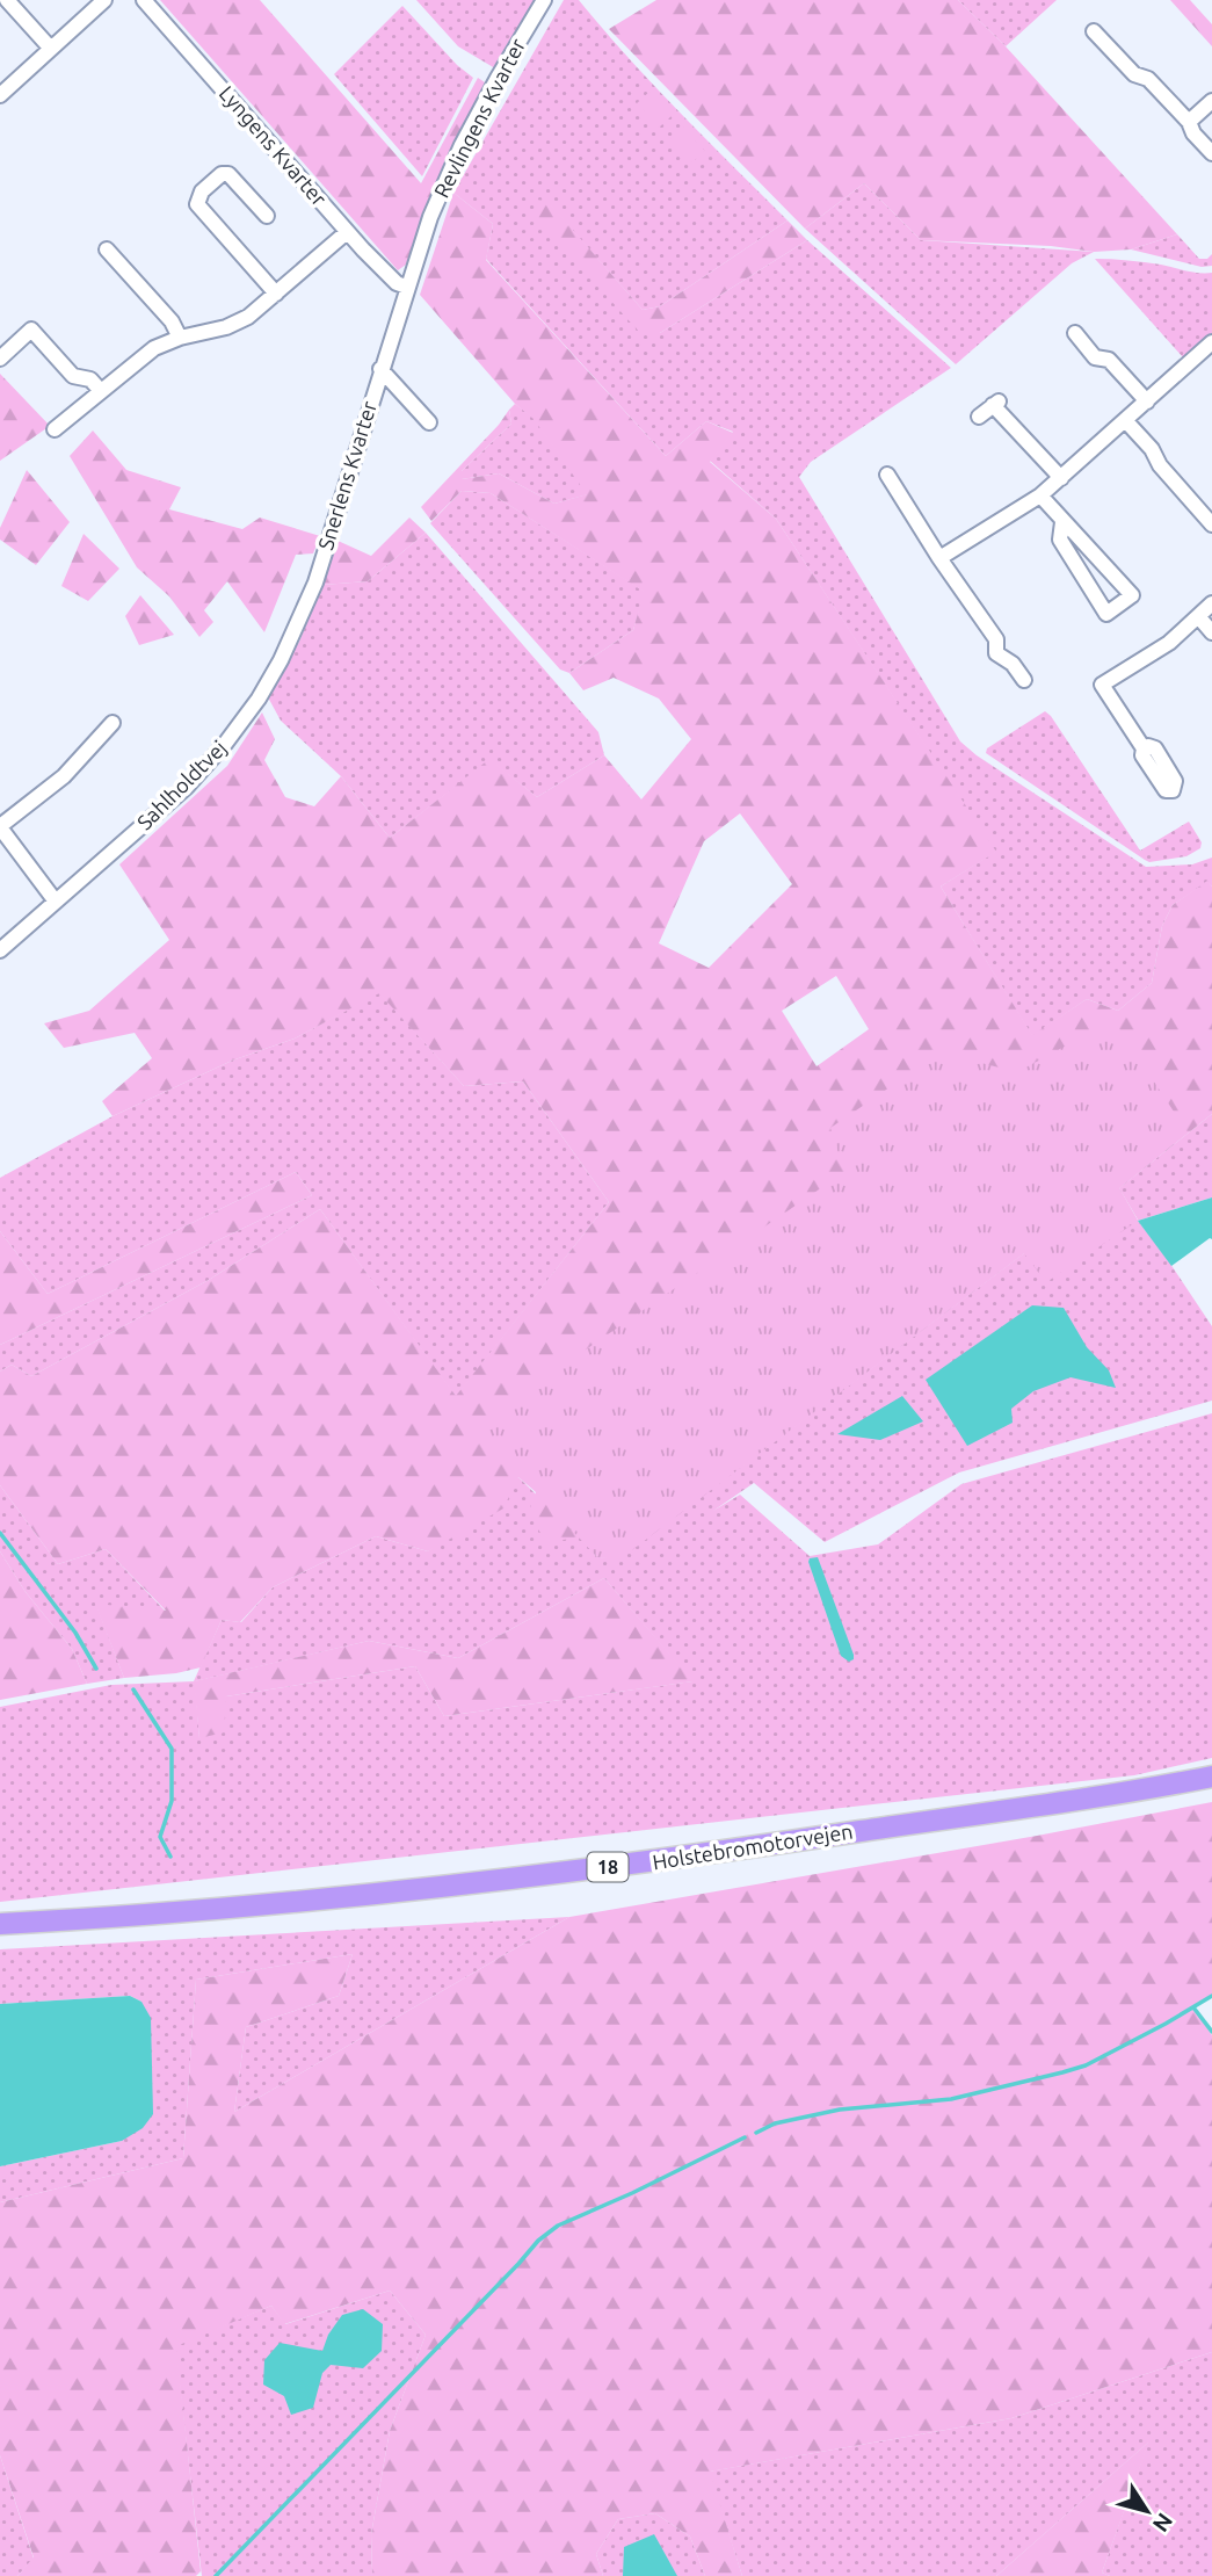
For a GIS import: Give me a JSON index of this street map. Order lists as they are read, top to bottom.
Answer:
{
  "streets": {
    "highway": ["Holstebromotorvejen", "18"],
    "street": [
      "Revlingens Kvarter",
      "Lyngens Kvarter",
      "Snerlens Kvarter",
      "Sahlholdtvej"
    ]
  },
  "crossings": [
    ["Revlingens Kvarter", "Lyngens Kvarter"],
    ["Revlingens Kvarter", "Snerlens Kvarter"],
    ["Lyngens Kvarter", "Snerlens Kvarter"],
    ["Snerlens Kvarter", "Sahlholdtvej"]
  ],
  "north": "bottom right"
}
